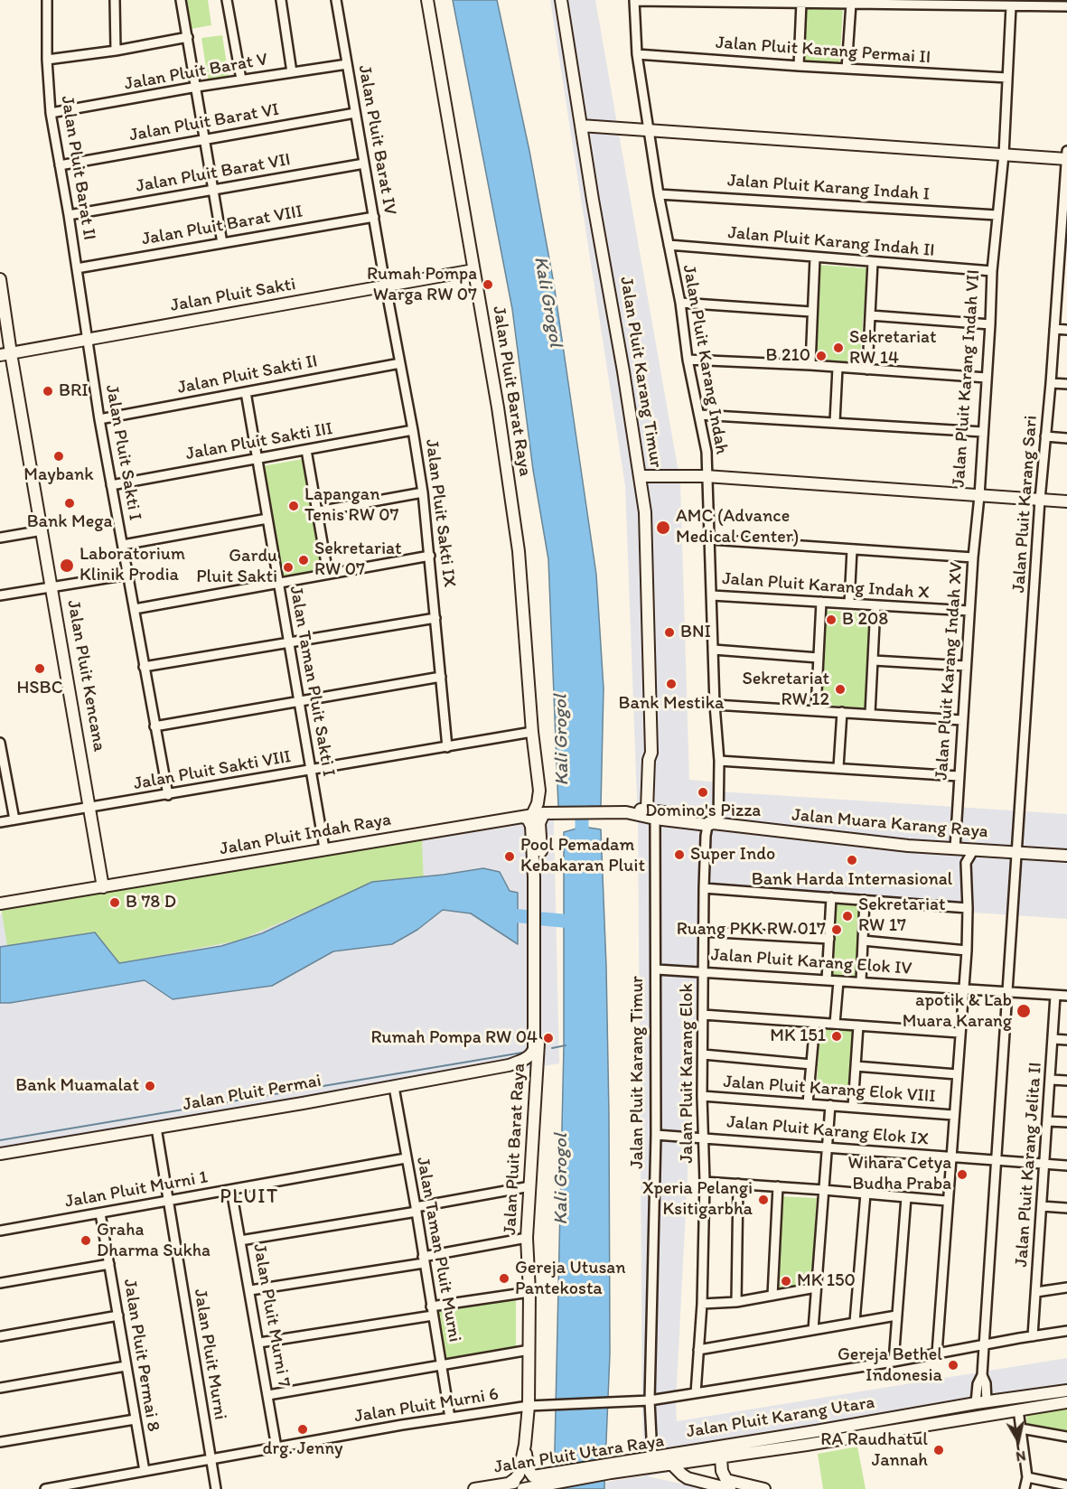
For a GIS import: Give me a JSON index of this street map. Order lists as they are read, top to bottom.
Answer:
{
  "streets": {
    "street": [
      "Jalan Pluit Karang Permai II",
      "Jalan Pluit Barat V",
      "Jalan Pluit Barat VI",
      "Jalan Pluit Barat IV",
      "Jalan Pluit Barat II",
      "Jalan Pluit Barat VII",
      "Jalan Pluit Karang Indah I",
      "Jalan Pluit Barat VIII",
      "Jalan Pluit Karang Indah II",
      "Jalan Pluit Sakti",
      "Jalan Pluit Karang Indah",
      "Jalan Pluit Karang Timur",
      "Jalan Pluit Sakti II",
      "Jalan Pluit Karang Indah VII",
      "Jalan Pluit Barat Raya",
      "Jalan Pluit Sakti III",
      "Jalan Pluit Sakti I",
      "Jalan Pluit Karang Sari",
      "Jalan Pluit Sakti IX",
      "Jalan Pluit Karang Indah X",
      "Jalan Pluit Karang Indah XV",
      "Jalan Pluit Kencana",
      "Jalan Taman Pluit Sakti I",
      "Jalan Pluit Sakti VIII",
      "Jalan Muara Karang Raya",
      "Jalan Pluit Indah Raya",
      "Jalan Pluit Karang Elok IV",
      "Jalan Pluit Karang Elok",
      "Jalan Pluit Karang Elok VIII",
      "Jalan Pluit Permai",
      "Jalan Pluit Karang Elok IX",
      "Jalan Pluit Karang Jelita II",
      "Jalan Pluit Murni 1",
      "Jalan Taman Pluit Murni",
      "Jalan Pluit Murni 7",
      "Jalan Pluit Murni",
      "Jalan Pluit Permai 8",
      "Jalan Pluit Murni 6",
      "Jalan Pluit Karang Utara",
      "Jalan Pluit Utara Raya"
    ]
  },
  "crossings": [
    ["Jalan Pluit Karang Permai II", "Jalan Pluit Karang Indah"],
    ["Jalan Pluit Karang Permai II", "Jalan Pluit Karang Indah VII"],
    ["Jalan Pluit Barat V", "Jalan Pluit Barat IV"],
    ["Jalan Pluit Barat V", "Jalan Pluit Barat II"],
    ["Jalan Pluit Barat VI", "Jalan Pluit Barat IV"],
    ["Jalan Pluit Barat VI", "Jalan Pluit Barat II"],
    ["Jalan Pluit Barat IV", "Jalan Pluit Barat VII"],
    ["Jalan Pluit Barat IV", "Jalan Pluit Barat VIII"],
    ["Jalan Pluit Barat IV", "Jalan Pluit Sakti"],
    ["Jalan Pluit Barat IV", "Jalan Pluit Sakti IX"],
    ["Jalan Pluit Barat II", "Jalan Pluit Barat VII"],
    ["Jalan Pluit Barat II", "Jalan Pluit Barat VIII"],
    ["Jalan Pluit Barat II", "Jalan Pluit Sakti"],
    ["Jalan Pluit Barat II", "Jalan Pluit Sakti I"],
    ["Jalan Pluit Karang Indah I", "Jalan Pluit Karang Indah"],
    ["Jalan Pluit Karang Indah I", "Jalan Pluit Karang Indah VII"],
    ["Jalan Pluit Karang Indah II", "Jalan Pluit Karang Indah"],
    ["Jalan Pluit Karang Indah II", "Jalan Pluit Karang Indah VII"],
    ["Jalan Pluit Sakti", "Jalan Pluit Barat Raya"],
    ["Jalan Pluit Sakti", "Jalan Pluit Sakti I"],
    ["Jalan Pluit Sakti", "Jalan Pluit Sakti IX"],
    ["Jalan Pluit Sakti", "Jalan Pluit Kencana"],
    ["Jalan Pluit Karang Indah", "Jalan Pluit Karang Indah VII"],
    ["Jalan Pluit Karang Indah", "Jalan Pluit Karang Indah X"],
    ["Jalan Pluit Karang Indah", "Jalan Muara Karang Raya"],
    ["Jalan Pluit Karang Indah", "Jalan Pluit Karang Elok"],
    ["Jalan Pluit Karang Timur", "Jalan Pluit Karang Indah VII"],
    ["Jalan Pluit Karang Timur", "Jalan Muara Karang Raya"],
    ["Jalan Pluit Karang Timur", "Jalan Pluit Karang Elok IV"],
    ["Jalan Pluit Karang Timur", "Jalan Pluit Karang Elok IX"],
    ["Jalan Pluit Karang Timur", "Jalan Pluit Murni 6"],
    ["Jalan Pluit Karang Timur", "Jalan Pluit Karang Utara"],
    ["Jalan Pluit Sakti II", "Jalan Pluit Sakti I"],
    ["Jalan Pluit Sakti II", "Jalan Pluit Sakti IX"],
    ["Jalan Pluit Sakti II", "Jalan Taman Pluit Sakti I"],
    ["Jalan Pluit Karang Indah VII", "Jalan Pluit Karang Indah XV"],
    ["Jalan Pluit Barat Raya", "Jalan Pluit Sakti VIII"],
    ["Jalan Pluit Barat Raya", "Jalan Pluit Indah Raya"],
    ["Jalan Pluit Barat Raya", "Jalan Pluit Permai"],
    ["Jalan Pluit Barat Raya", "Jalan Pluit Murni 6"],
    ["Jalan Pluit Barat Raya", "Jalan Pluit Utara Raya"],
    ["Jalan Pluit Sakti III", "Jalan Pluit Sakti I"],
    ["Jalan Pluit Sakti III", "Jalan Pluit Sakti IX"],
    ["Jalan Pluit Sakti III", "Jalan Taman Pluit Sakti I"],
    ["Jalan Pluit Sakti I", "Jalan Pluit Sakti VIII"],
    ["Jalan Pluit Karang Sari", "Jalan Muara Karang Raya"],
    ["Jalan Pluit Karang Sari", "Jalan Pluit Karang Elok IV"],
    ["Jalan Pluit Karang Sari", "Jalan Pluit Karang Elok IX"],
    ["Jalan Pluit Karang Sari", "Jalan Pluit Murni 6"],
    ["Jalan Pluit Karang Sari", "Jalan Pluit Karang Utara"],
    ["Jalan Pluit Sakti IX", "Jalan Pluit Sakti VIII"],
    ["Jalan Pluit Karang Indah X", "Jalan Pluit Karang Indah XV"],
    ["Jalan Pluit Karang Indah XV", "Jalan Muara Karang Raya"],
    ["Jalan Pluit Kencana", "Jalan Pluit Sakti VIII"],
    ["Jalan Pluit Kencana", "Jalan Pluit Indah Raya"],
    ["Jalan Taman Pluit Sakti I", "Jalan Pluit Sakti VIII"],
    ["Jalan Taman Pluit Sakti I", "Jalan Pluit Indah Raya"],
    ["Jalan Muara Karang Raya", "Jalan Pluit Indah Raya"],
    ["Jalan Muara Karang Raya", "Jalan Pluit Karang Elok"],
    ["Jalan Pluit Karang Elok IV", "Jalan Pluit Karang Elok"],
    ["Jalan Pluit Karang Elok IV", "Jalan Pluit Karang Jelita II"],
    ["Jalan Pluit Karang Elok", "Jalan Pluit Karang Elok VIII"],
    ["Jalan Pluit Karang Elok", "Jalan Pluit Karang Elok IX"],
    ["Jalan Pluit Karang Elok", "Jalan Pluit Murni 6"],
    ["Jalan Pluit Permai", "Jalan Taman Pluit Murni"],
    ["Jalan Pluit Permai", "Jalan Pluit Murni"],
    ["Jalan Pluit Karang Elok IX", "Jalan Pluit Karang Jelita II"],
    ["Jalan Pluit Karang Jelita II", "Jalan Pluit Murni 6"],
    ["Jalan Pluit Murni 1", "Jalan Taman Pluit Murni"],
    ["Jalan Pluit Murni 1", "Jalan Pluit Murni 7"],
    ["Jalan Pluit Murni 1", "Jalan Pluit Murni"],
    ["Jalan Pluit Murni 1", "Jalan Pluit Permai 8"],
    ["Jalan Taman Pluit Murni", "Jalan Pluit Murni 6"],
    ["Jalan Pluit Murni 7", "Jalan Pluit Murni 6"],
    ["Jalan Pluit Murni", "Jalan Pluit Murni 6"],
    ["Jalan Pluit Permai 8", "Jalan Pluit Murni 6"],
    ["Jalan Pluit Karang Utara", "Jalan Pluit Utara Raya"]
  ],
  "districts": ["PLUIT"],
  "water": ["Kali Grogol"],
  "places": [
    "Rumah Pompa Warga RW 07",
    "Sekretariat RW 14",
    "B 210",
    "BRI",
    "Maybank",
    "Bank Mega",
    "Lapangan Tenis RW 07",
    "AMC (Advance Medical Center)",
    "Sekretariat RW 07",
    "Laboratorium Klinik Prodia",
    "Gardu Pluit Sakti",
    "B 208",
    "BNI",
    "HSBC",
    "Bank Mestika",
    "Sekretariat RW 12",
    "Domino's Pizza",
    "Super Indo",
    "Pool Pemadam Kebakaran Pluit",
    "Bank Harda Internasional",
    "B 78 D",
    "Sekretariat RW 17",
    "Ruang PKK RW 017",
    "apotik & Lab Muara Karang",
    "MK 151",
    "Rumah Pompa RW 04",
    "Bank Muamalat",
    "Wihara Cetya Budha Praba",
    "Xperia Pelangi Ksitigarbha",
    "Graha Dharma Sukha",
    "Gereja Utusan Pantekosta",
    "MK 150",
    "Gereja Bethel Indonesia",
    "drg. Jenny",
    "RA Raudhatul Jannah"
  ],
  "north": "bottom"
}
